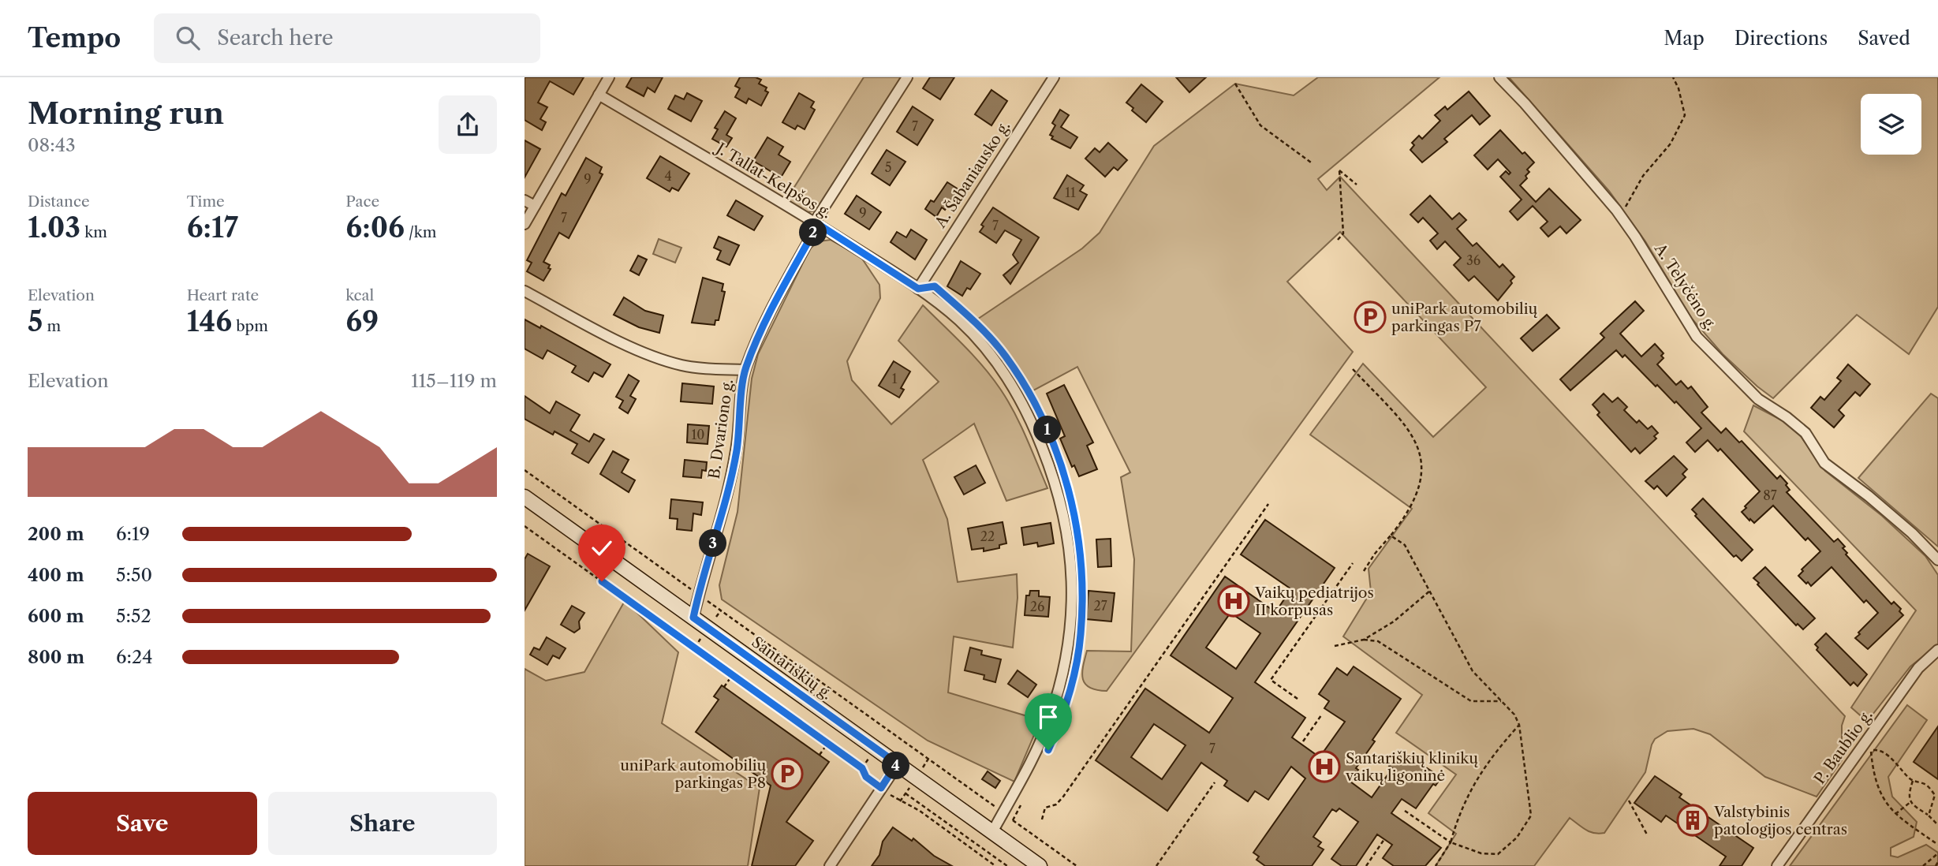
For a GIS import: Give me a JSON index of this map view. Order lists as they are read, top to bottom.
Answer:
{
  "streets": {
    "main road": ["Santariškių g."],
    "street": [
      "A. Šabaniausko g.",
      "J. Tallat-Kelpšos g.",
      "A. Telyčėno g.",
      "B. Dvariono g.",
      "P. Baublio g."
    ]
  },
  "crossings": [
    ["A. Šabaniausko g.", "J. Tallat-Kelpšos g."],
    ["J. Tallat-Kelpšos g.", "B. Dvariono g."],
    ["J. Tallat-Kelpšos g.", "Santariškių g."],
    ["B. Dvariono g.", "Santariškių g."]
  ],
  "places": {
    "parking": ["uniPark automobilių parkingas P7", "uniPark automobilių parkingas P8"],
    "hospital": ["Vaikų pediatrijos II korpusas", "Santariškių klinikų vaikų ligoninė"],
    "building": ["Valstybinis patologijos centras"]
  },
  "house_numbers": [
    "7",
    "5",
    "4",
    "9",
    "11",
    "9",
    "7",
    "7",
    "36",
    "1",
    "10",
    "87",
    "22",
    "27",
    "26",
    "7"
  ],
  "page": {
    "header": "Tempo",
    "search": "Search here",
    "nav": ["Map", "Directions", "Saved"],
    "heading": ["Morning run", "08:43"],
    "stats": [
      ["Distance", "1.03 km"],
      ["Time", "6:17"],
      ["Pace", "6:06 /km"],
      ["Elevation", "5 m"],
      ["Heart rate", "146 bpm"],
      ["kcal", "69"]
    ],
    "pins": [
      "2",
      "1",
      "3",
      "4"
    ],
    "chart": ["Elevation", "115–119 m"],
    "list": [
      {
        "name": "200 m",
        "note": "6:19"
      },
      {
        "name": "400 m",
        "note": "5:50"
      },
      {
        "name": "600 m",
        "note": "5:52"
      },
      {
        "name": "800 m",
        "note": "6:24"
      }
    ],
    "buttons": ["Save", "Share"]
  }
}
